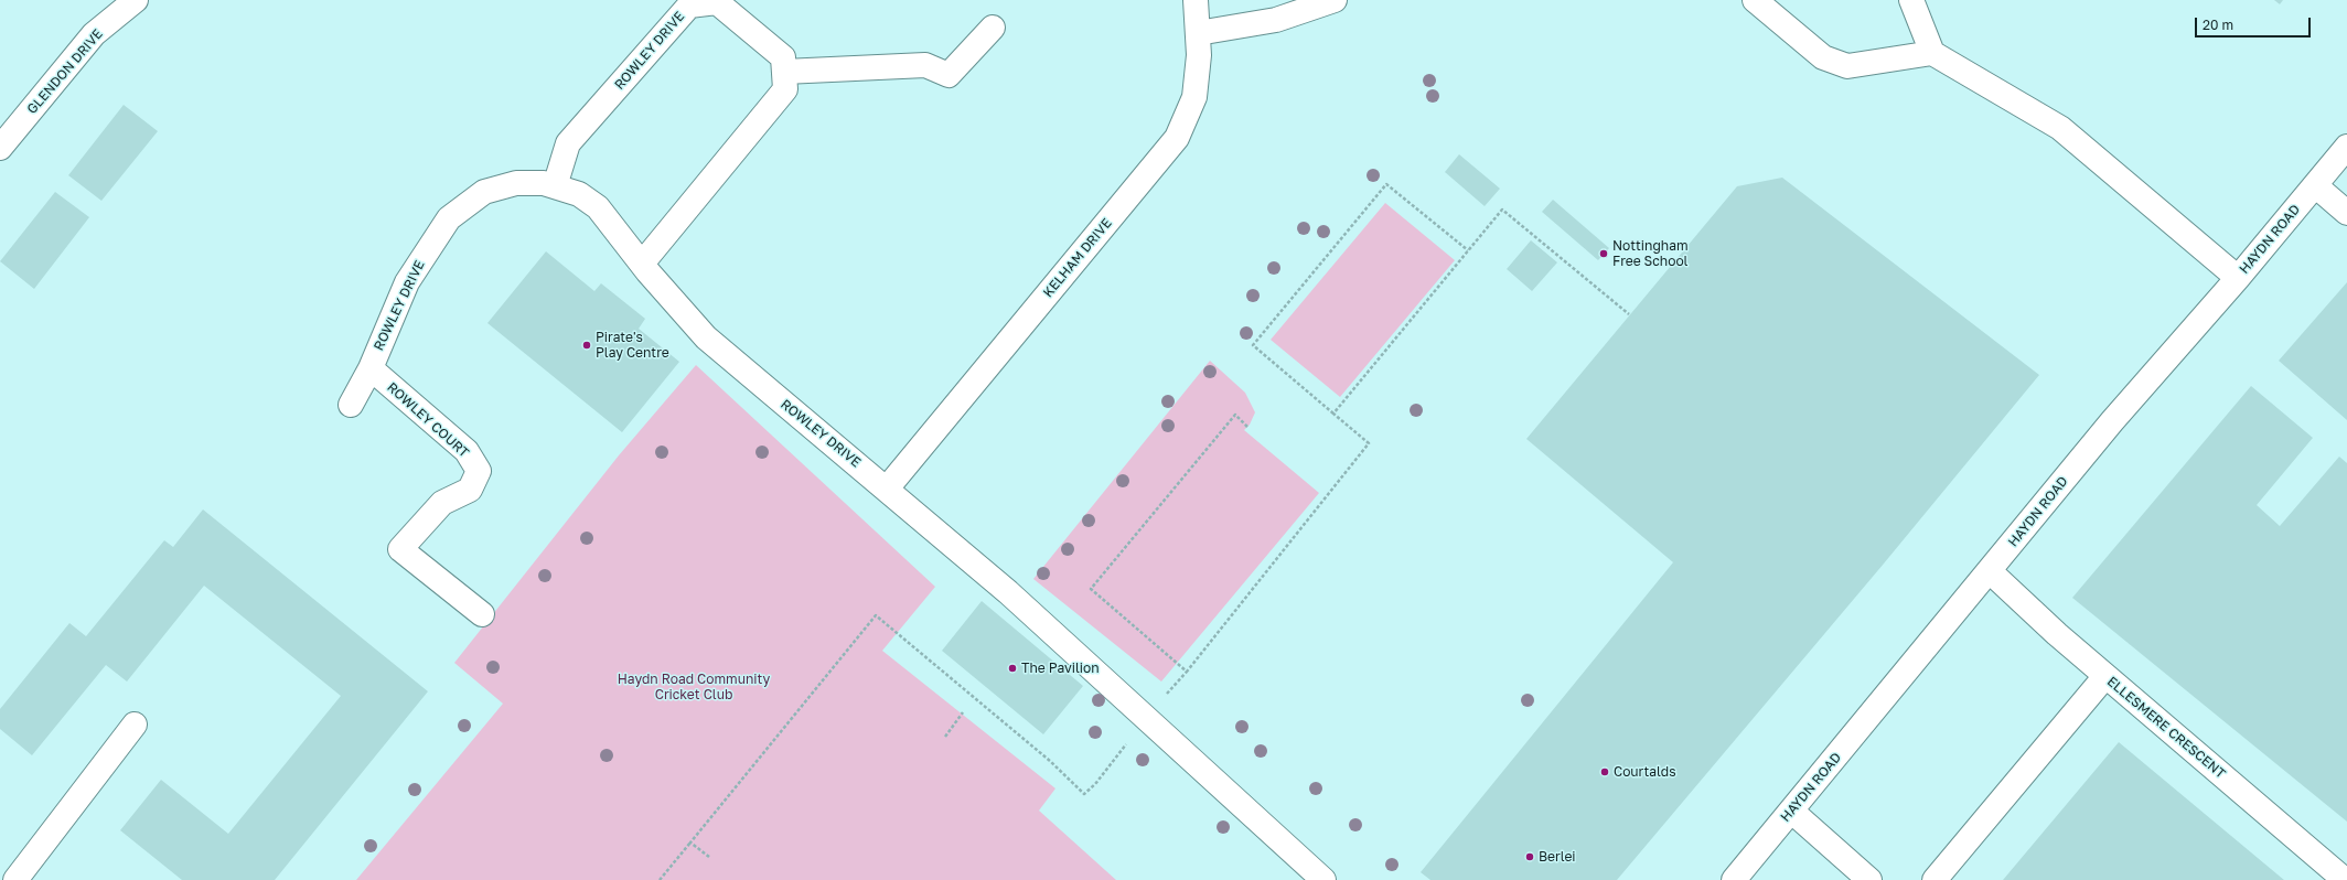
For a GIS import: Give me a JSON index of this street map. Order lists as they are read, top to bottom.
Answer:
{
  "streets": {
    "street": [
      "ROWLEY DRIVE",
      "GLENDON DRIVE",
      "HAYDN ROAD",
      "KELHAM DRIVE",
      "ROWLEY COURT",
      "ELLESMERE CRESCENT"
    ]
  },
  "crossings": [
    ["ROWLEY DRIVE", "KELHAM DRIVE"],
    ["ROWLEY DRIVE", "ROWLEY COURT"],
    ["HAYDN ROAD", "ELLESMERE CRESCENT"]
  ],
  "parks": ["Haydn Road Community Cricket Club"],
  "places": [
    "Nottingham Free School",
    "Pirate's Play Centre",
    "The Pavilion",
    "Courtalds",
    "Berlei"
  ],
  "scale_bar": "20 m"
}
